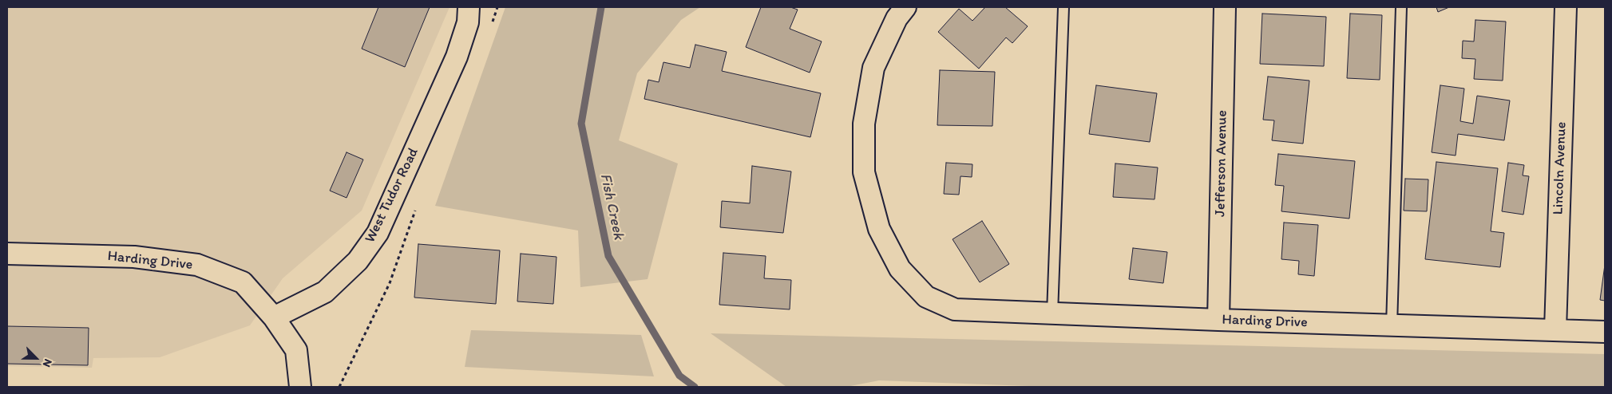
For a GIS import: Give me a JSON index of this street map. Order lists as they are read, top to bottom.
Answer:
{
  "streets": {
    "street": [
      "Jefferson Avenue",
      "Lincoln Avenue",
      "West Tudor Road",
      "Harding Drive"
    ]
  },
  "crossings": [
    ["Jefferson Avenue", "Harding Drive"],
    ["Lincoln Avenue", "Harding Drive"],
    ["West Tudor Road", "Harding Drive"]
  ],
  "water": ["Fish Creek"],
  "north": "bottom right"
}
